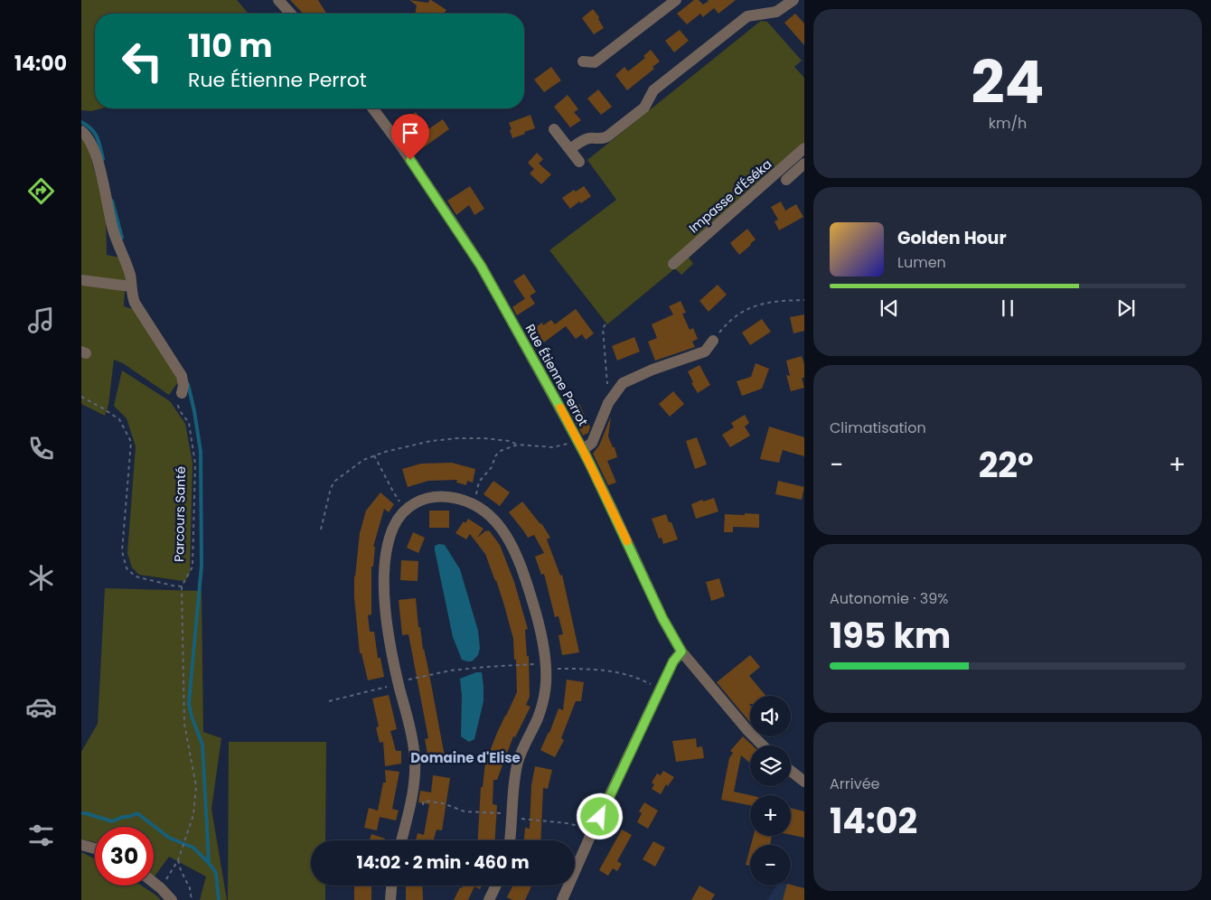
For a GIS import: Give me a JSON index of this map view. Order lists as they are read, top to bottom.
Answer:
{
  "streets": {
    "street": ["Impasse d'Éséka", "Rue Étienne Perrot"],
    "path": ["Parcours Santé"]
  },
  "districts": ["Domaine d'Elise"],
  "page": {
    "tabs": "14:00",
    "tile": [
      ["24", "km/h"],
      "Climatisation",
      ["Autonomie · 39%", "195 km"],
      ["Arrivée", "14:02"]
    ],
    "turn": ["110 m", "Rue Étienne Perrot"],
    "song": ["Golden Hour", "Lumen"],
    "heat": ["−", "22°", "+"],
    "map_buttons": ["+", "−"],
    "limit": "30",
    "trip": "14:02 · 2 min · 460 m"
  }
}
